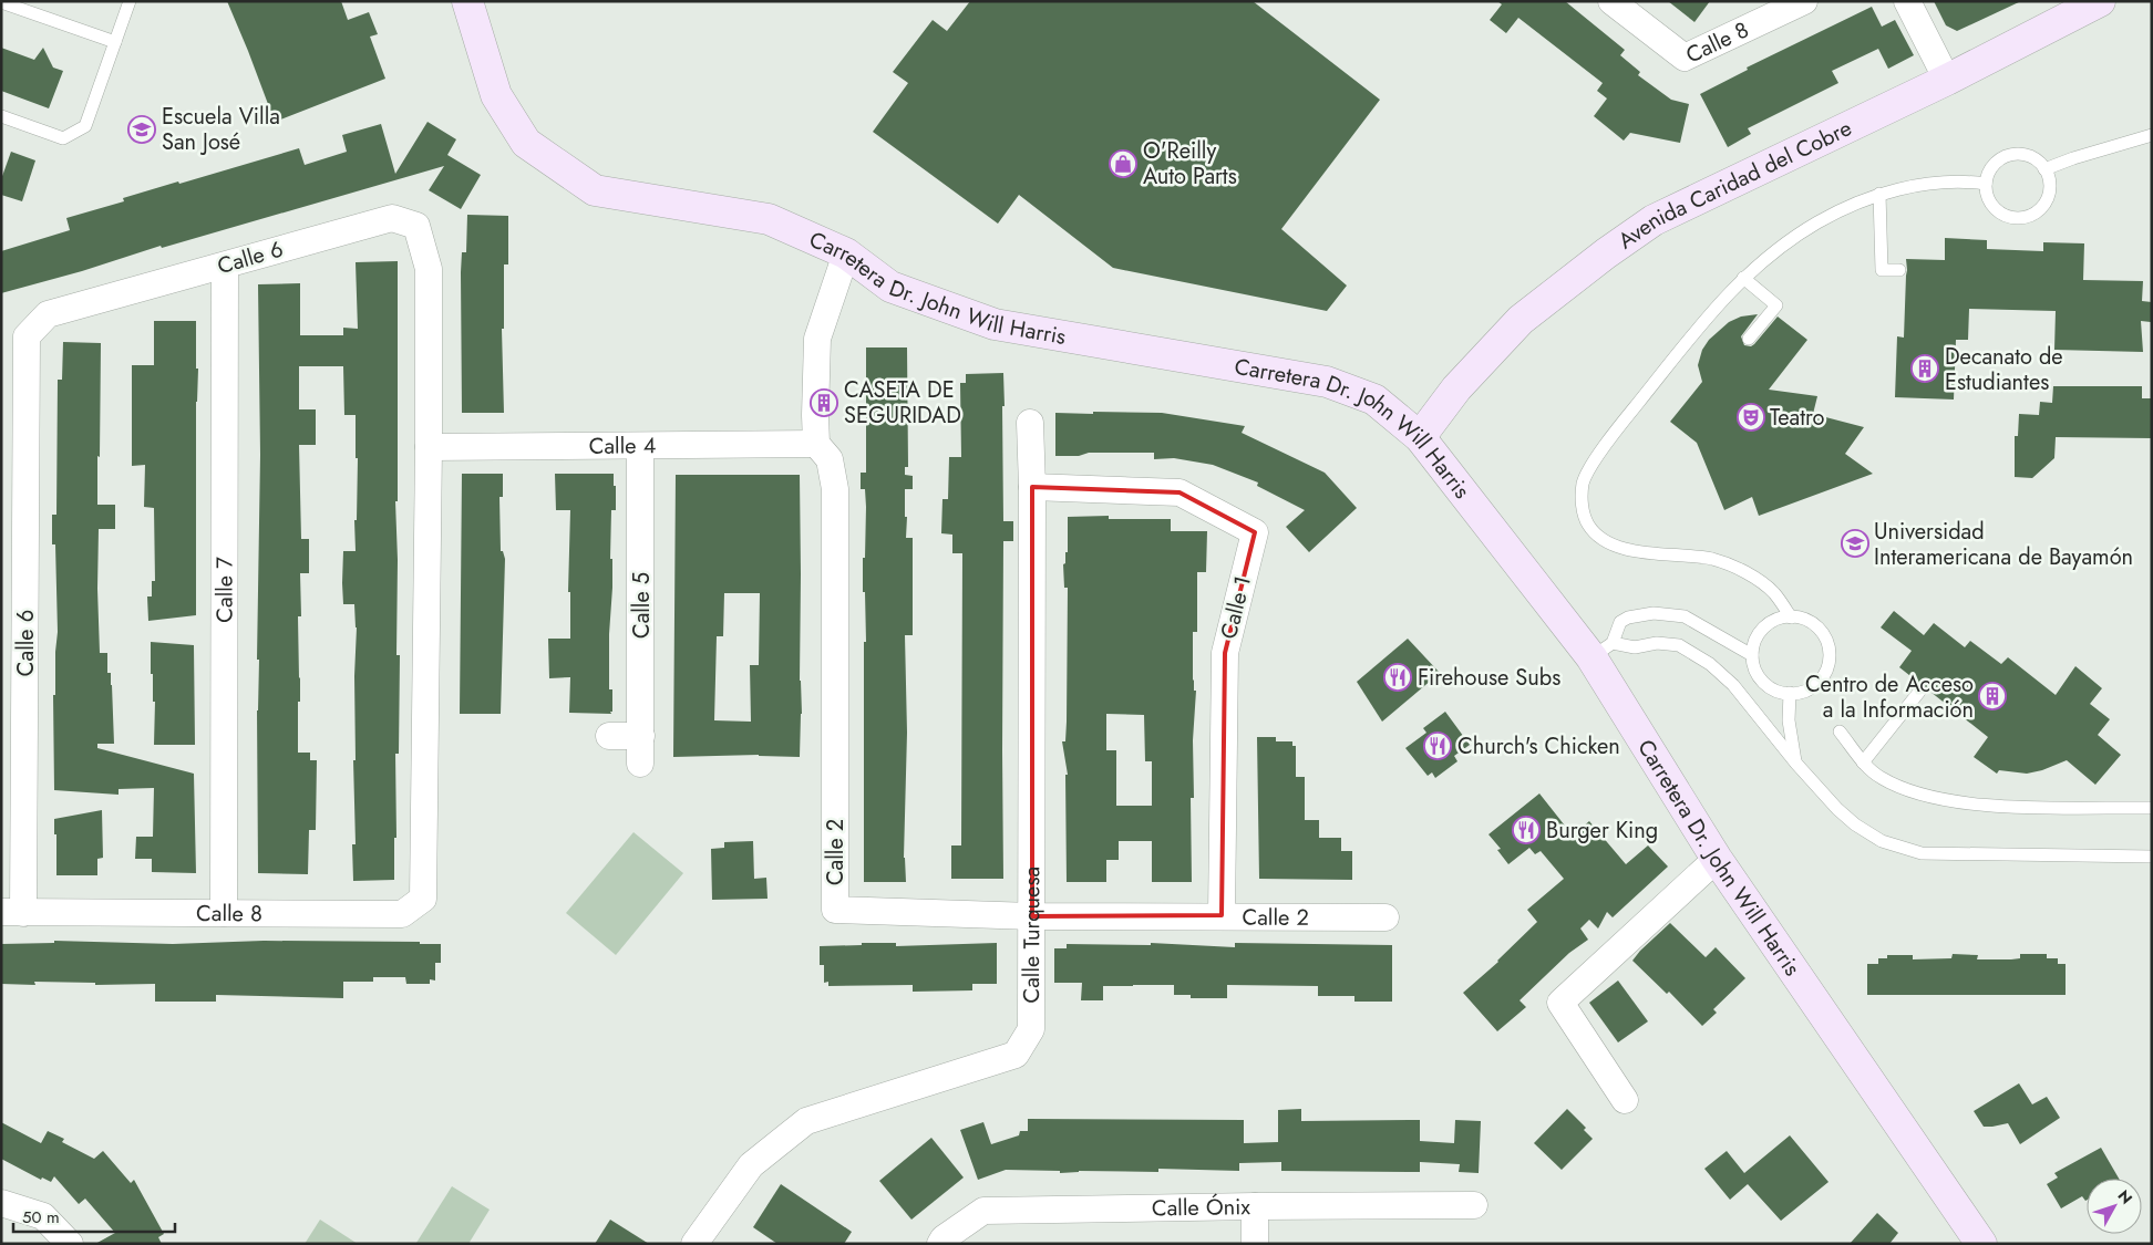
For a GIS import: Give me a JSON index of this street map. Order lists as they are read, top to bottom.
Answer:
{
  "streets": {
    "street": [
      "Calle 8",
      "Avenida Caridad del Cobre",
      "Calle 6",
      "Carretera Dr. John Will Harris",
      "Calle 4",
      "Calle 7",
      "Calle 5",
      "Calle 1",
      "Calle 2",
      "Calle Turquesa",
      "Calle Ónix"
    ]
  },
  "crossings": [
    ["Calle 8", "Calle 6"],
    ["Calle 8", "Calle 7"],
    ["Avenida Caridad del Cobre", "Carretera Dr. John Will Harris"],
    ["Calle 6", "Calle 4"],
    ["Calle 6", "Calle 7"],
    ["Calle 4", "Calle 5"],
    ["Calle 4", "Calle 2"],
    ["Calle 1", "Calle 2"],
    ["Calle 1", "Calle Turquesa"],
    ["Calle 2", "Calle Turquesa"]
  ],
  "places": {
    "school or university": ["Escuela Villa San José", "Universidad Interamericana de Bayamón"],
    "shop": ["O'Reilly Auto Parts"],
    "building": ["Decanato de Estudiantes", "CASETA DE SEGURIDAD", "Centro de Acceso a la Información"],
    "theatre": ["Teatro"],
    "restaurant": ["Firehouse Subs", "Church's Chicken", "Burger King"]
  },
  "scale_bar": "50 m",
  "north": "top right"
}
